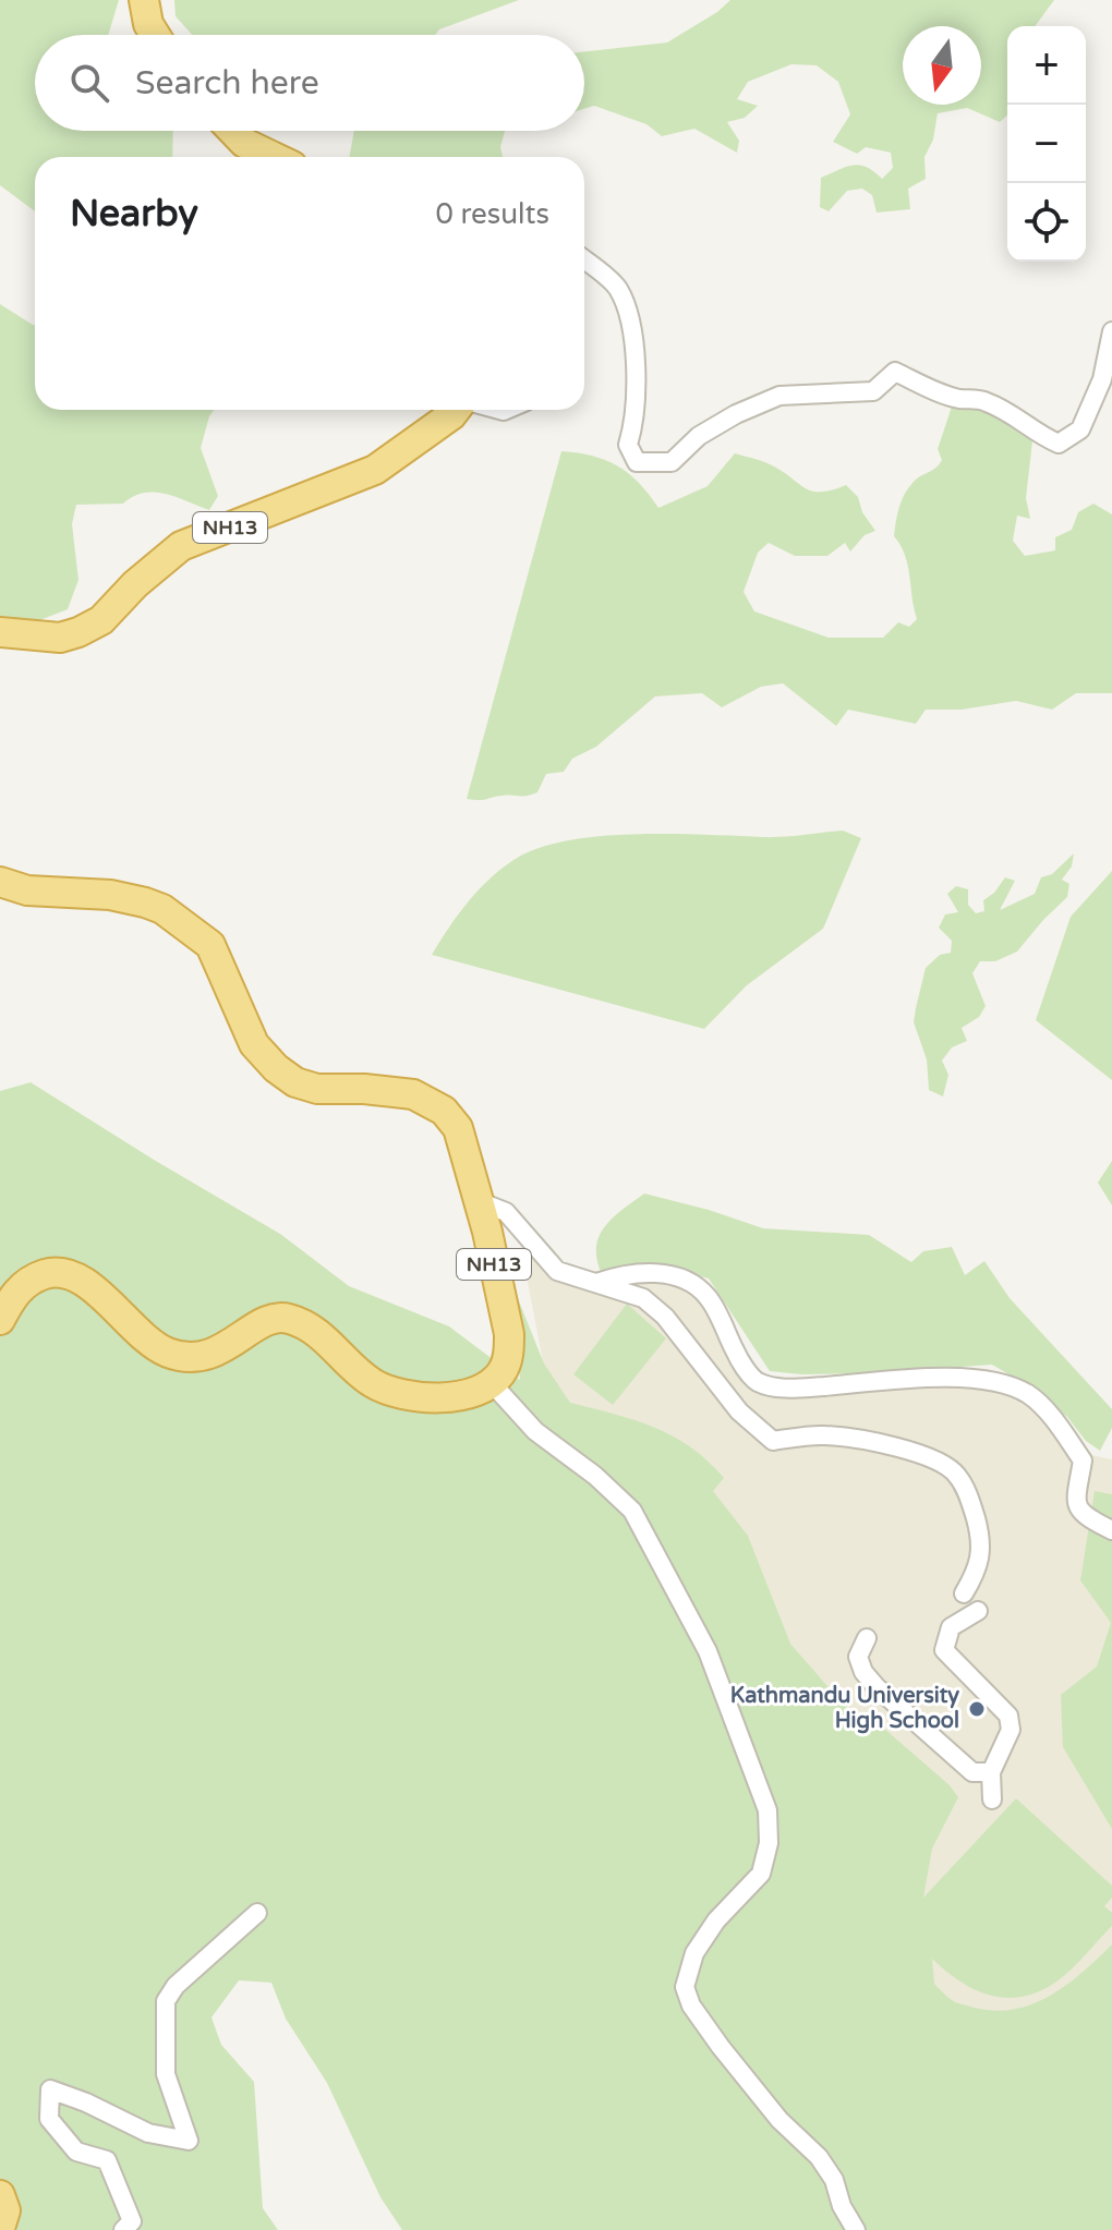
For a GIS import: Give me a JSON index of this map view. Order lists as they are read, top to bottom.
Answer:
{
  "streets": {
    "highway": ["NH13"]
  },
  "places": ["Kathmandu University High School"],
  "north": "bottom",
  "page": {
    "map_buttons": ["+", "−"],
    "search": "Search here",
    "heading": ["Nearby", "0 results"]
  }
}
